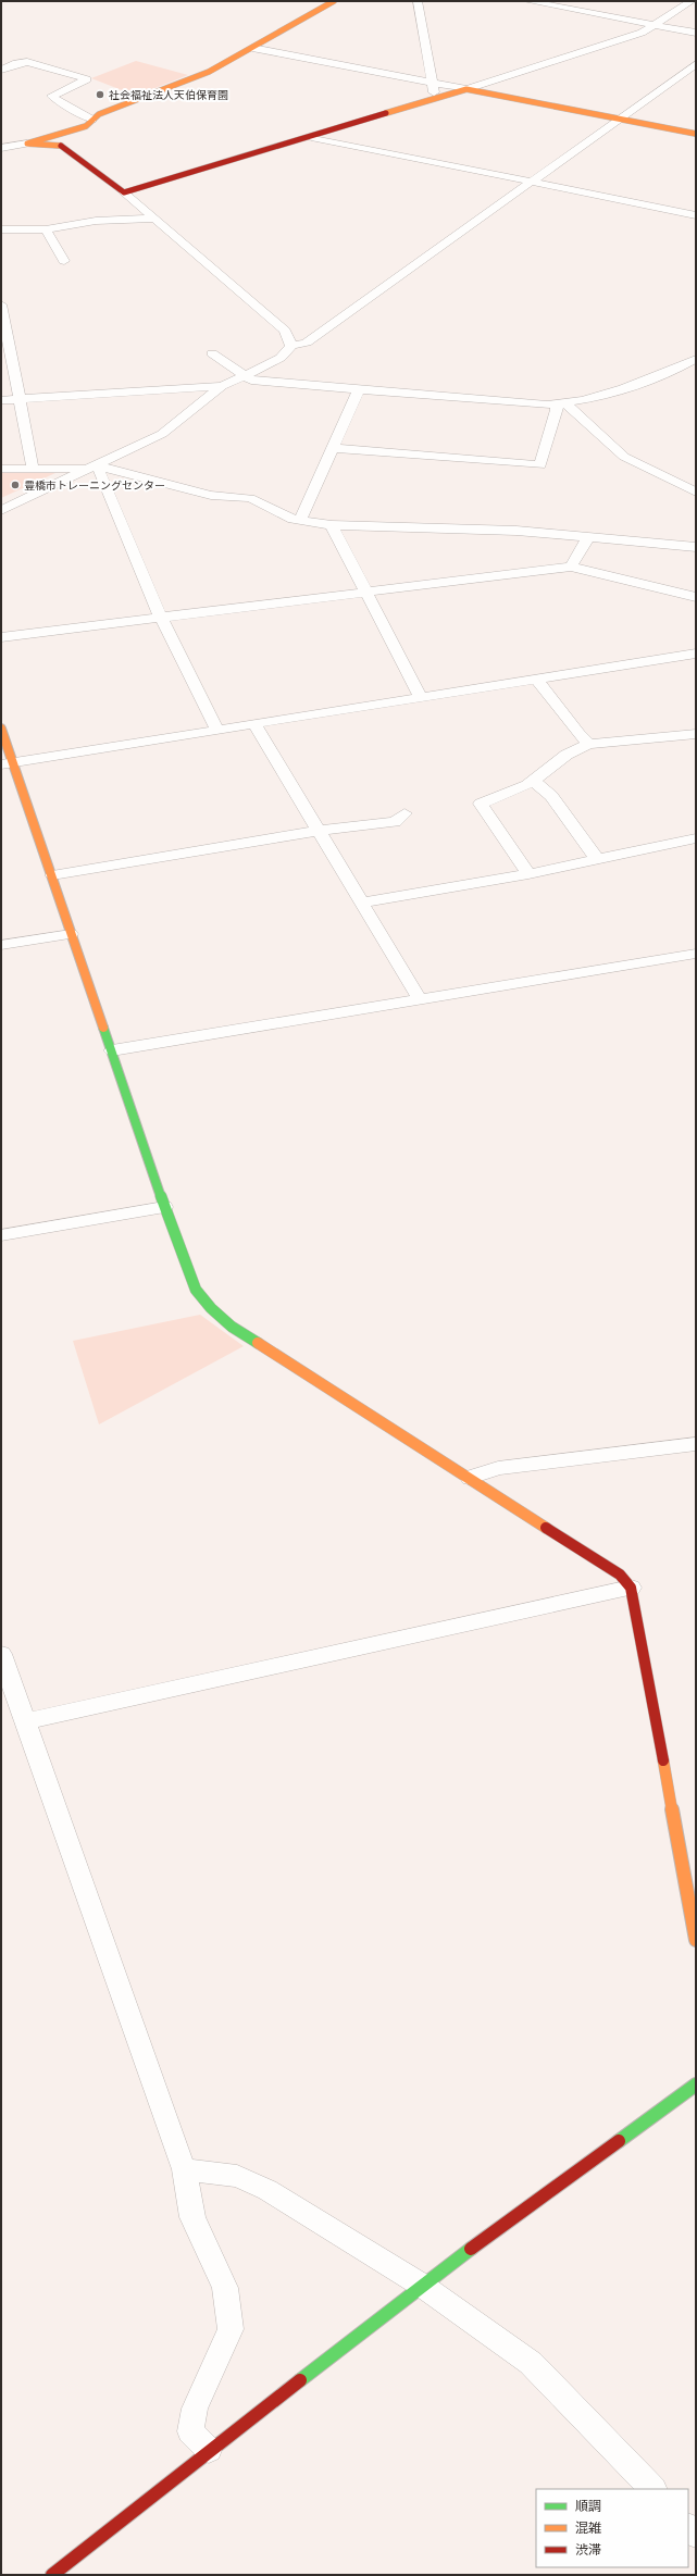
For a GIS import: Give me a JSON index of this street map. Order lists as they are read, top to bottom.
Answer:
{
  "places": ["社会福祉法人天伯保育園", "豊橋市トレーニングセンター"],
  "legend": ["順調", "混雑", "渋滞"]
}
